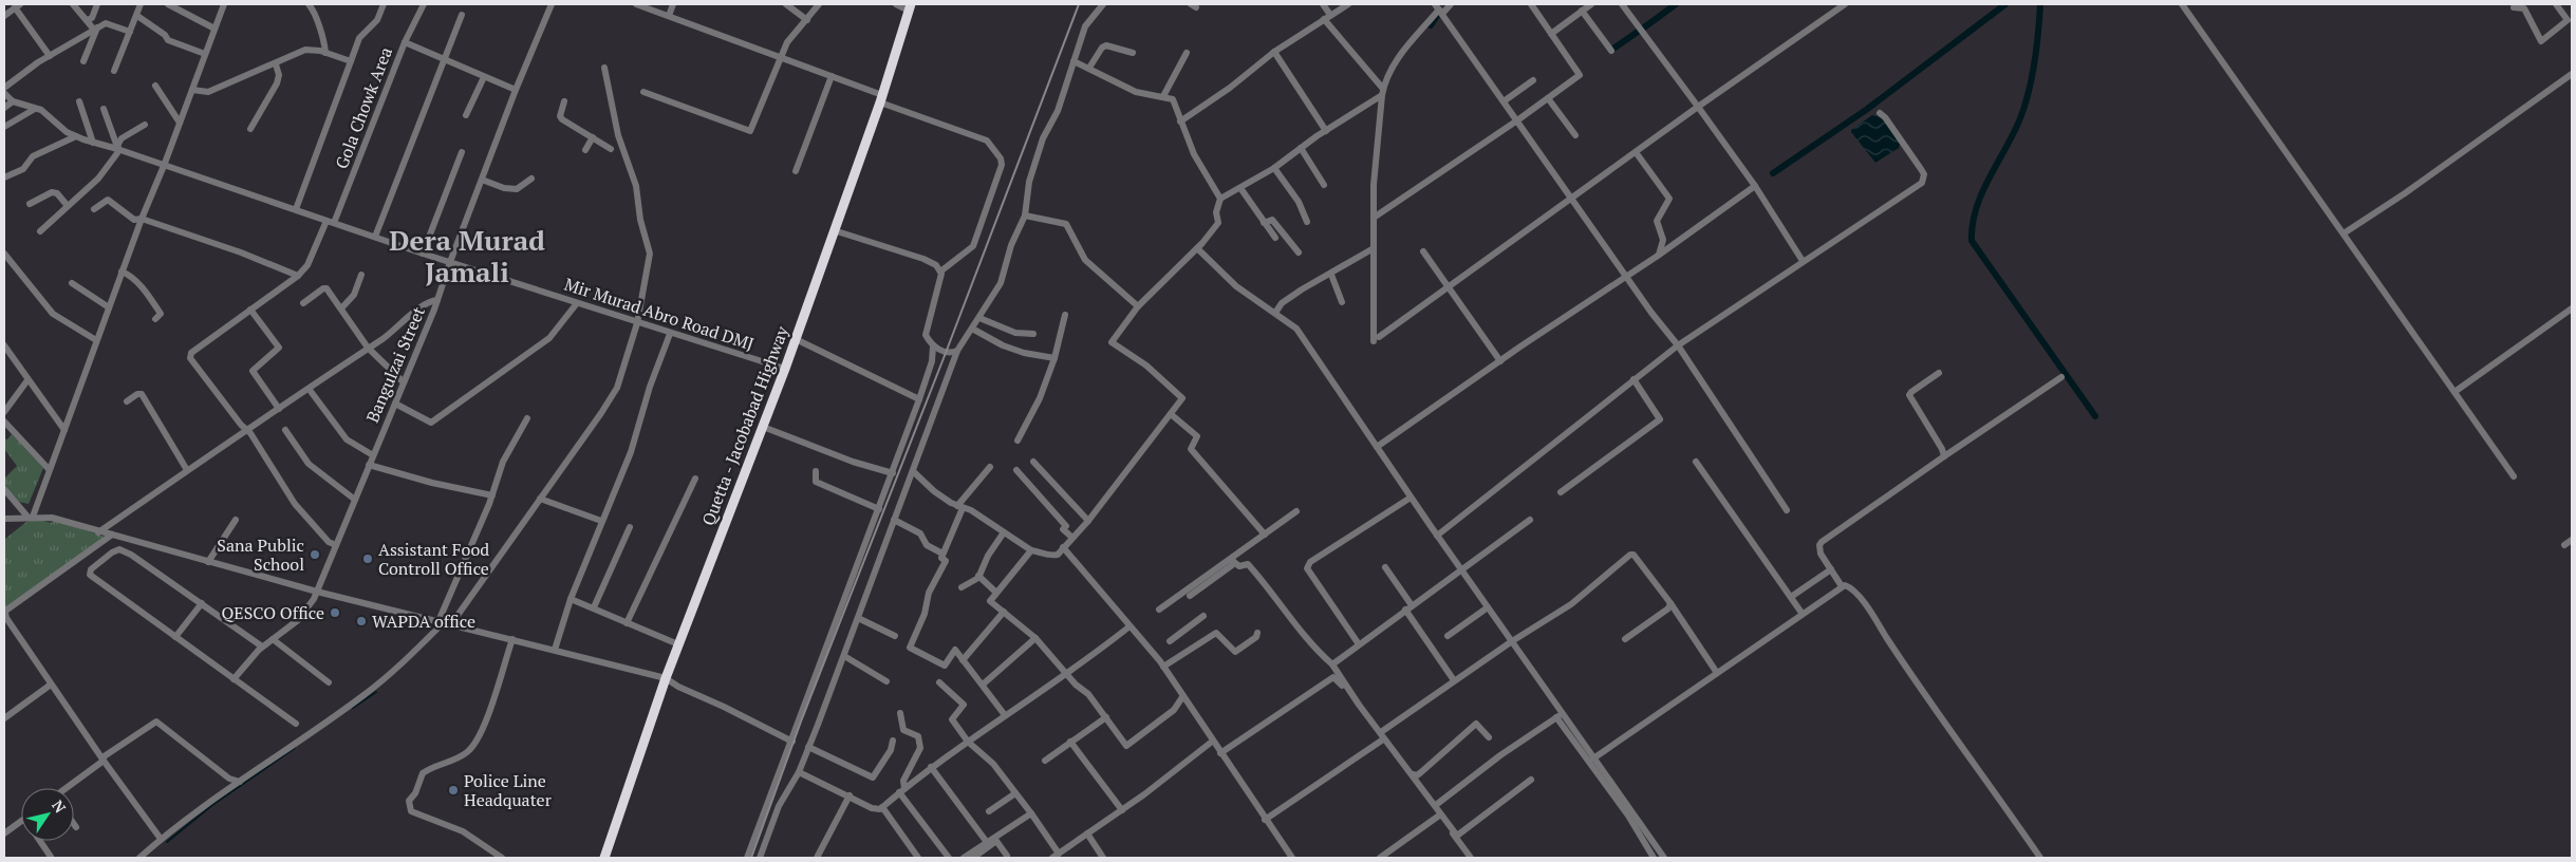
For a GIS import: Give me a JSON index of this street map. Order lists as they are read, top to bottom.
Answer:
{
  "streets": {
    "highway": ["Quetta - Jacobabad Highway"],
    "street": ["Gola Chowk Area", "Mir Murad Abro Road DMJ", "Bangulzai Street"]
  },
  "crossings": [
    ["Gola Chowk Area", "Mir Murad Abro Road DMJ"],
    ["Mir Murad Abro Road DMJ", "Bangulzai Street"],
    ["Mir Murad Abro Road DMJ", "Quetta - Jacobabad Highway"]
  ],
  "districts": ["Dera Murad Jamali"],
  "places": [
    "Sana Public School",
    "Assistant Food Controll Office",
    "QESCO Office",
    "WAPDA office",
    "Police Line Headquater"
  ],
  "north": "top right"
}
